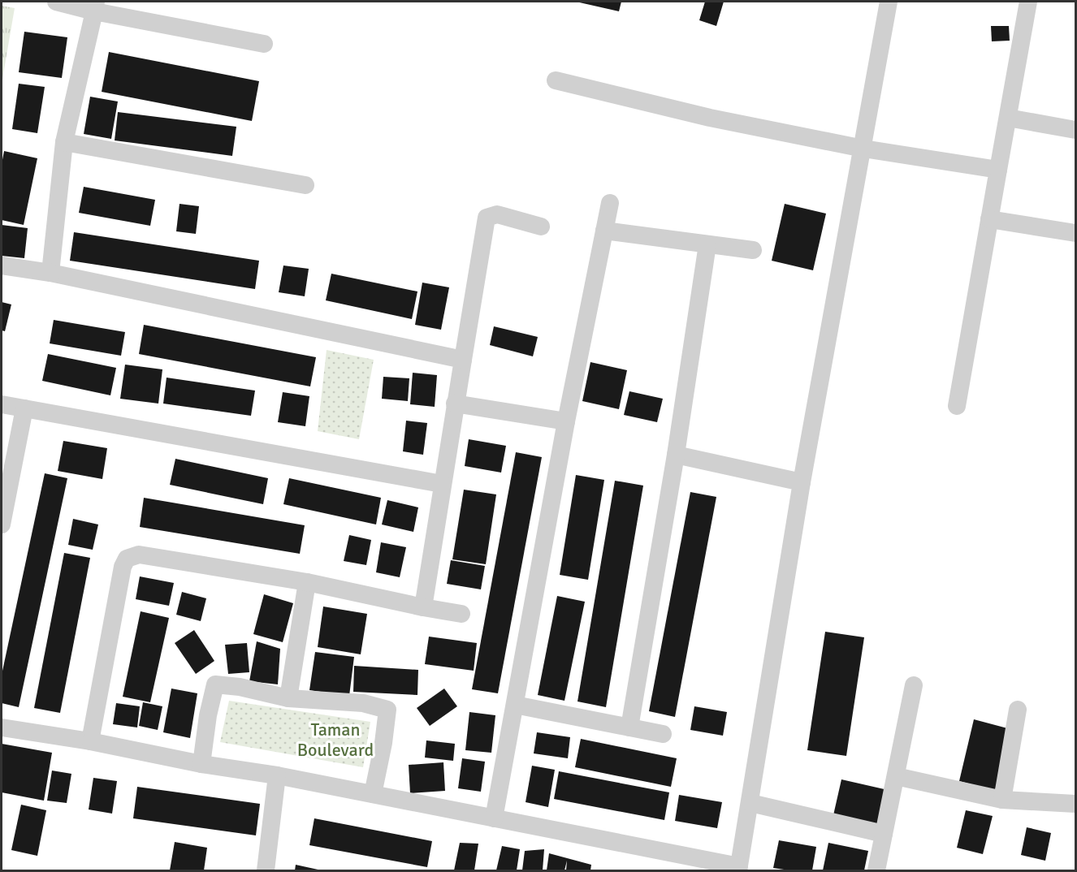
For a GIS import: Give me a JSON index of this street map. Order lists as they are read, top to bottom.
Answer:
{
  "parks": ["Taman Boulevard"]
}
